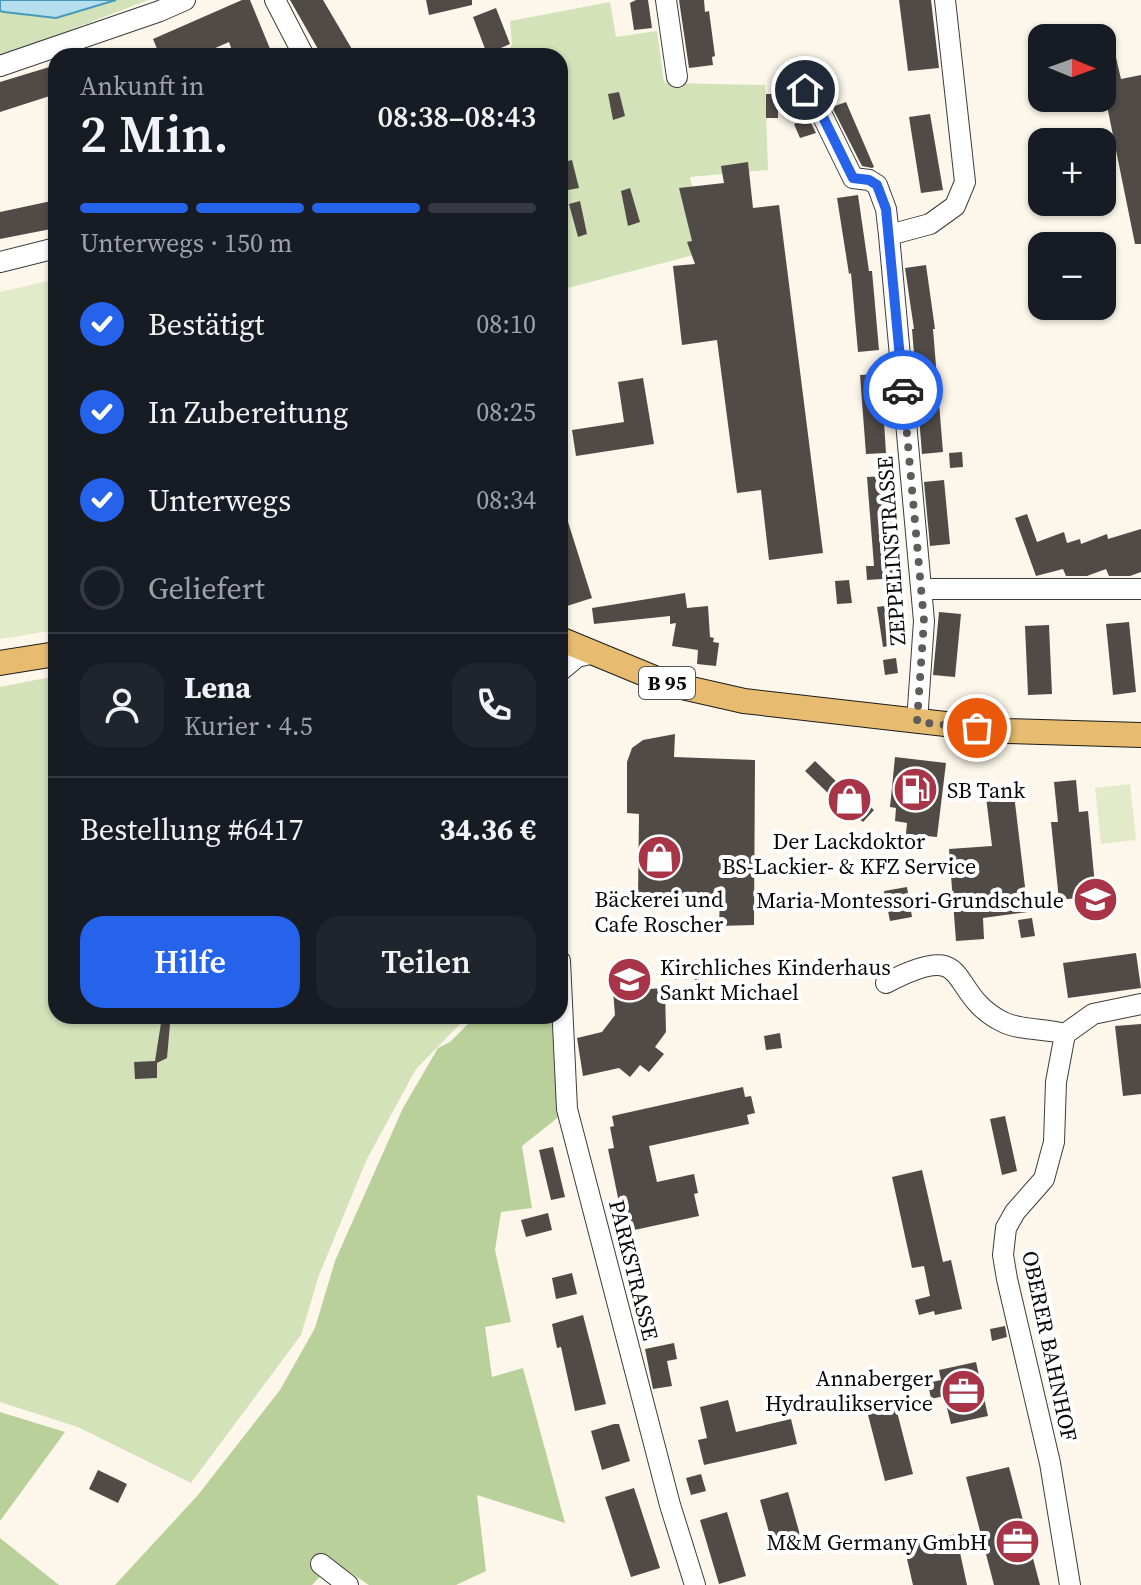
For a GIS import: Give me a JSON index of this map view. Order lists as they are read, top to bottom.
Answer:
{
  "streets": {
    "main road": ["B 95"],
    "street": ["ZEPPELINSTRASSE", "PARKSTRASSE", "OBERER BAHNHOF"]
  },
  "crossings": [
    ["ZEPPELINSTRASSE", "B 95"]
  ],
  "places": {
    "fuel station": ["SB Tank"],
    "shop": ["Der Lackdoktor BS-Lackier- & KFZ Service", "Bäckerei und Cafe Roscher"],
    "school or university": ["Maria-Montessori-Grundschule", "Kirchliches Kinderhaus Sankt Michael"],
    "office": ["Annaberger Hydraulikservice", "M&M Germany GmbH"]
  },
  "north": "right",
  "page": {
    "map_buttons": ["+", "−"],
    "heading": ["2 Min.", "Ankunft in", "08:38–08:43"],
    "panel": [
      "Lena",
      "Kurier · 4.5",
      "Bestellung #6417",
      "34.36 €"
    ],
    "bar": "Unterwegs · 150 m",
    "list": [
      ["Bestätigt", "08:10"],
      ["In Zubereitung", "08:25"],
      ["Unterwegs", "08:34"],
      "Geliefert"
    ],
    "buttons": ["Hilfe", "Teilen"]
  }
}
